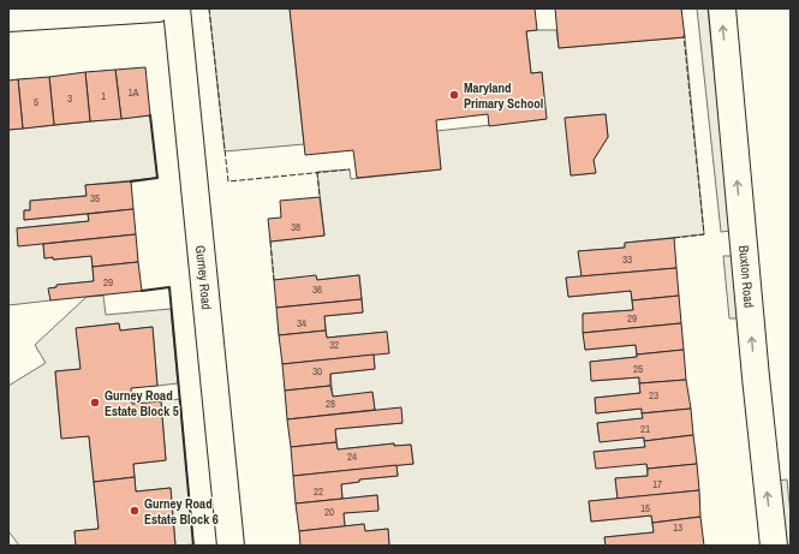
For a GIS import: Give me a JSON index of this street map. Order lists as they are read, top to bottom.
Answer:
{
  "streets": {
    "street": ["Gurney Road", "Buxton Road"]
  },
  "one_way": ["Buxton Road"],
  "places": ["Maryland Primary School", "Gurney Road Estate Block 5", "Gurney Road Estate Block 6"],
  "house_numbers": [
    "1A",
    "1",
    "3",
    "5",
    "35",
    "38",
    "33",
    "29",
    "36",
    "29",
    "34",
    "32",
    "25",
    "30",
    "23",
    "28",
    "21",
    "24",
    "17",
    "22",
    "15",
    "20",
    "13"
  ]
}
